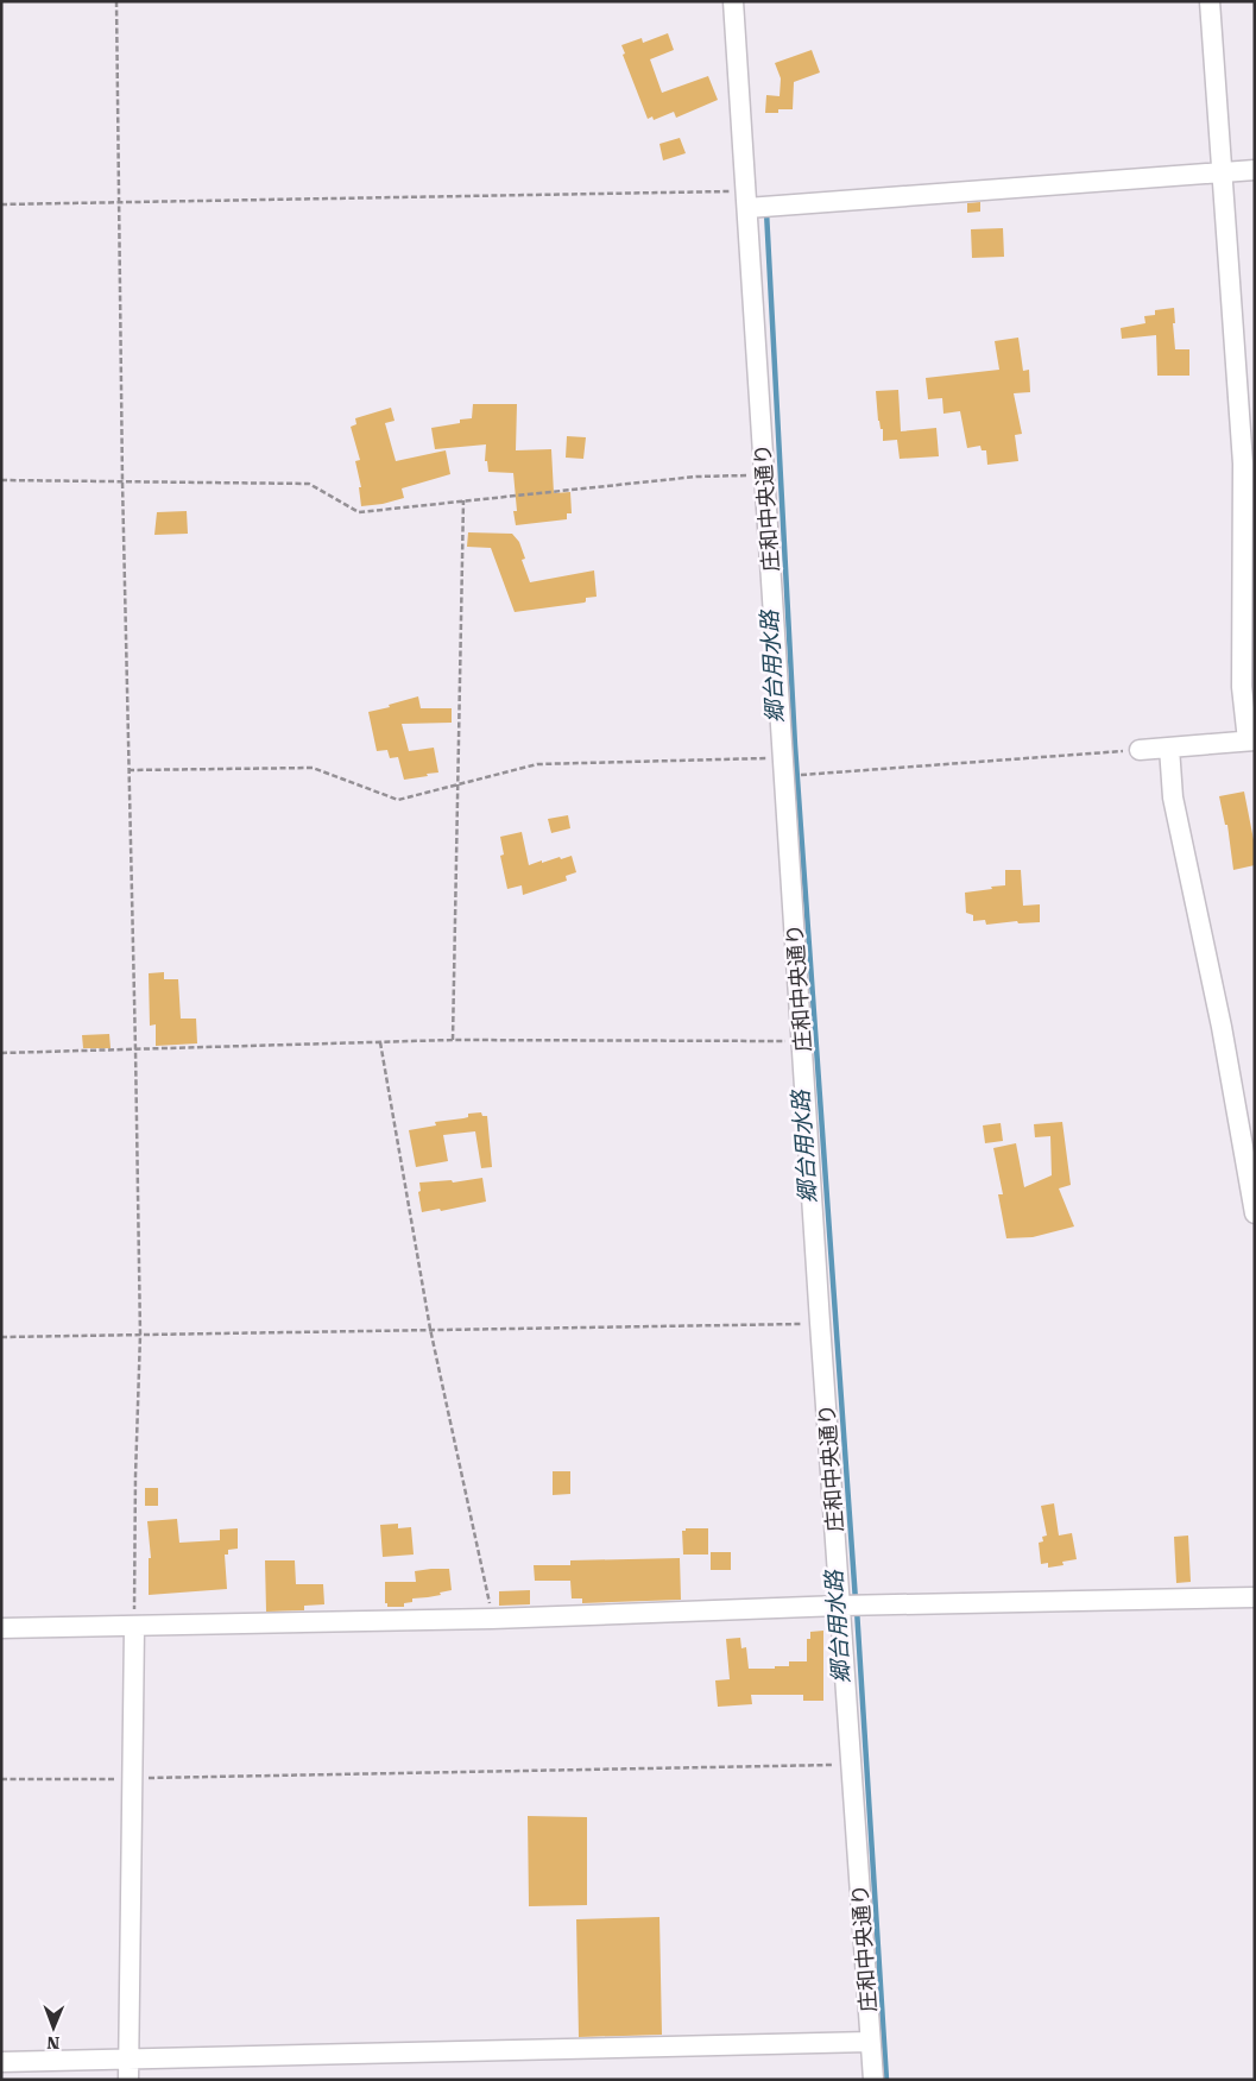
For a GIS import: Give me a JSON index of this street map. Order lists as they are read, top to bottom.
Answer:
{
  "streets": {
    "street": ["庄和中央通り"]
  },
  "water": ["郷台用水路"],
  "north": "bottom"
}
